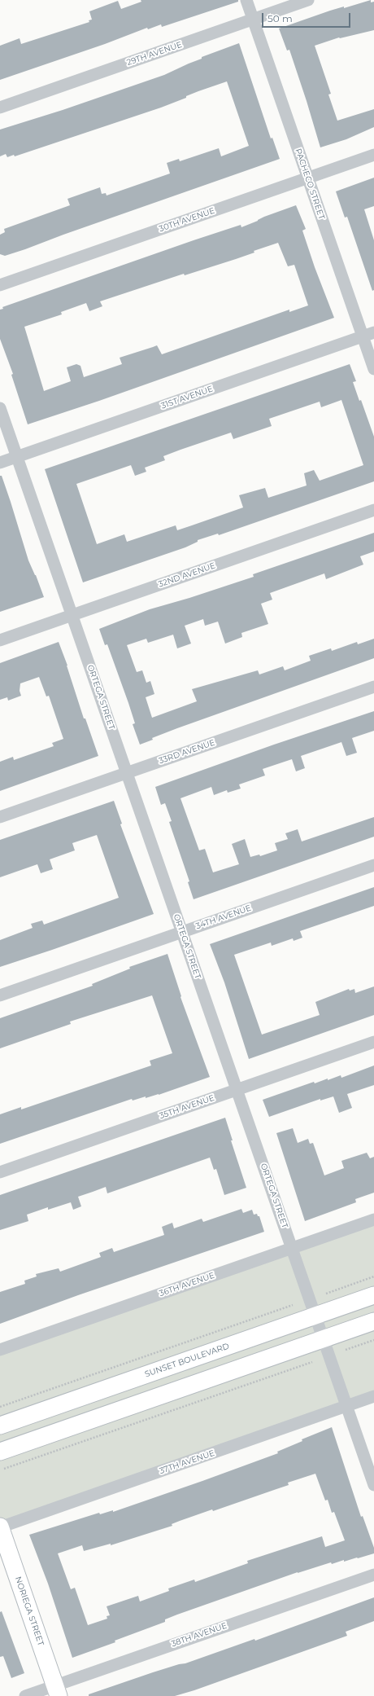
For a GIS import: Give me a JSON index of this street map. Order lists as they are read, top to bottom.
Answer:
{
  "streets": {
    "main road": ["SUNSET BOULEVARD", "NORIEGA STREET"],
    "street": [
      "29TH AVENUE",
      "PACHECO STREET",
      "30TH AVENUE",
      "31ST AVENUE",
      "32ND AVENUE",
      "ORTEGA STREET",
      "33RD AVENUE",
      "34TH AVENUE",
      "35TH AVENUE",
      "36TH AVENUE",
      "37TH AVENUE",
      "38TH AVENUE"
    ]
  },
  "crossings": [
    ["29TH AVENUE", "PACHECO STREET"],
    ["PACHECO STREET", "30TH AVENUE"],
    ["PACHECO STREET", "31ST AVENUE"],
    ["31ST AVENUE", "ORTEGA STREET"],
    ["32ND AVENUE", "ORTEGA STREET"],
    ["ORTEGA STREET", "33RD AVENUE"],
    ["ORTEGA STREET", "34TH AVENUE"],
    ["ORTEGA STREET", "35TH AVENUE"],
    ["ORTEGA STREET", "36TH AVENUE"],
    ["ORTEGA STREET", "SUNSET BOULEVARD"],
    ["ORTEGA STREET", "37TH AVENUE"],
    ["37TH AVENUE", "NORIEGA STREET"],
    ["NORIEGA STREET", "38TH AVENUE"]
  ],
  "scale_bar": "50 m"
}
